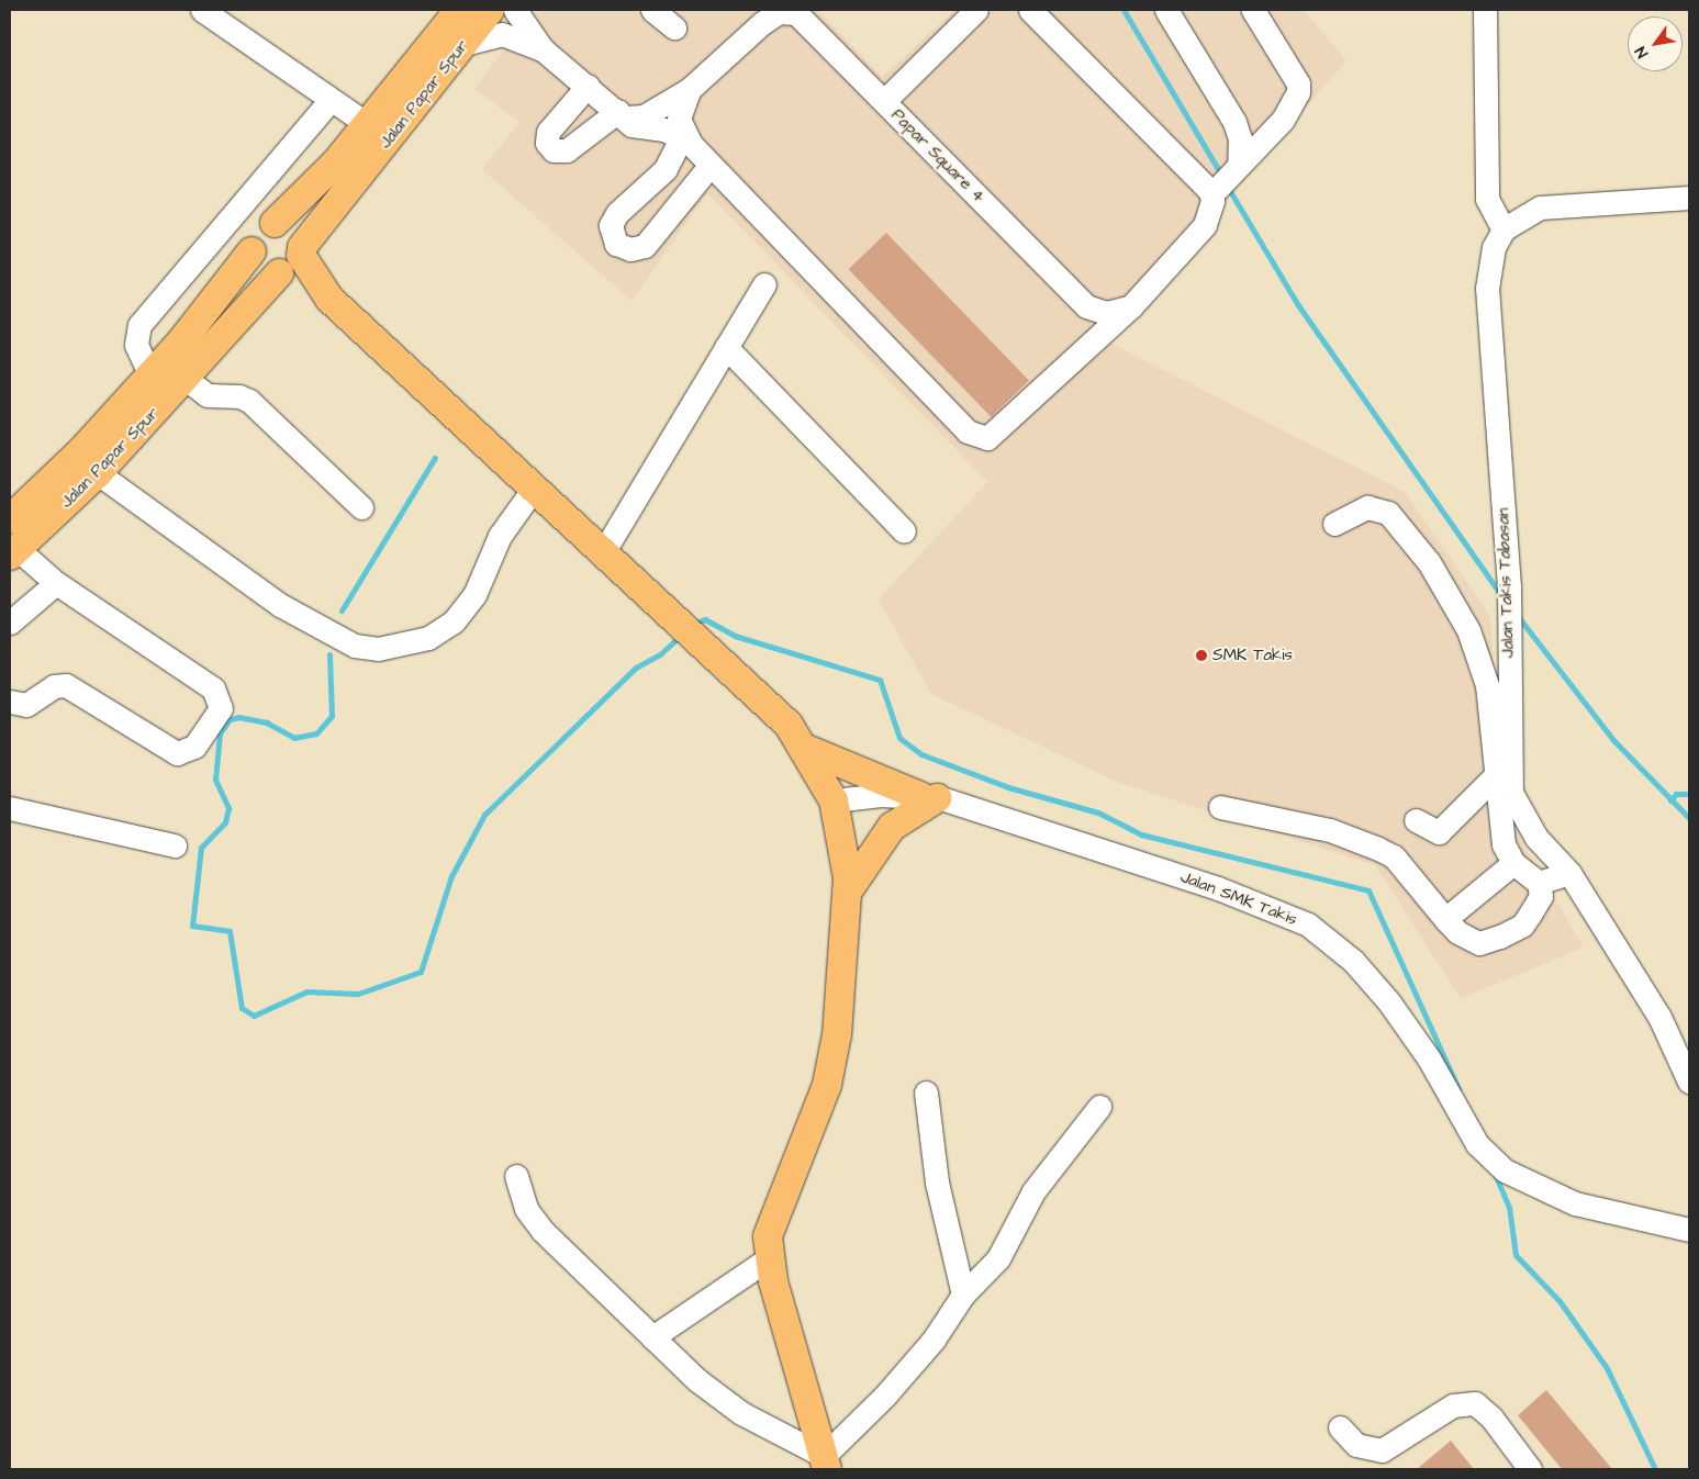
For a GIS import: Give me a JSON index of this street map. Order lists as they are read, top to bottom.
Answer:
{
  "streets": {
    "main road": ["Jalan Papar Spur"],
    "street": ["Papar Square 4", "Jalan Takis Tabasan", "Jalan SMK Takis"]
  },
  "places": ["SMK Takis"],
  "north": "bottom left"
}
